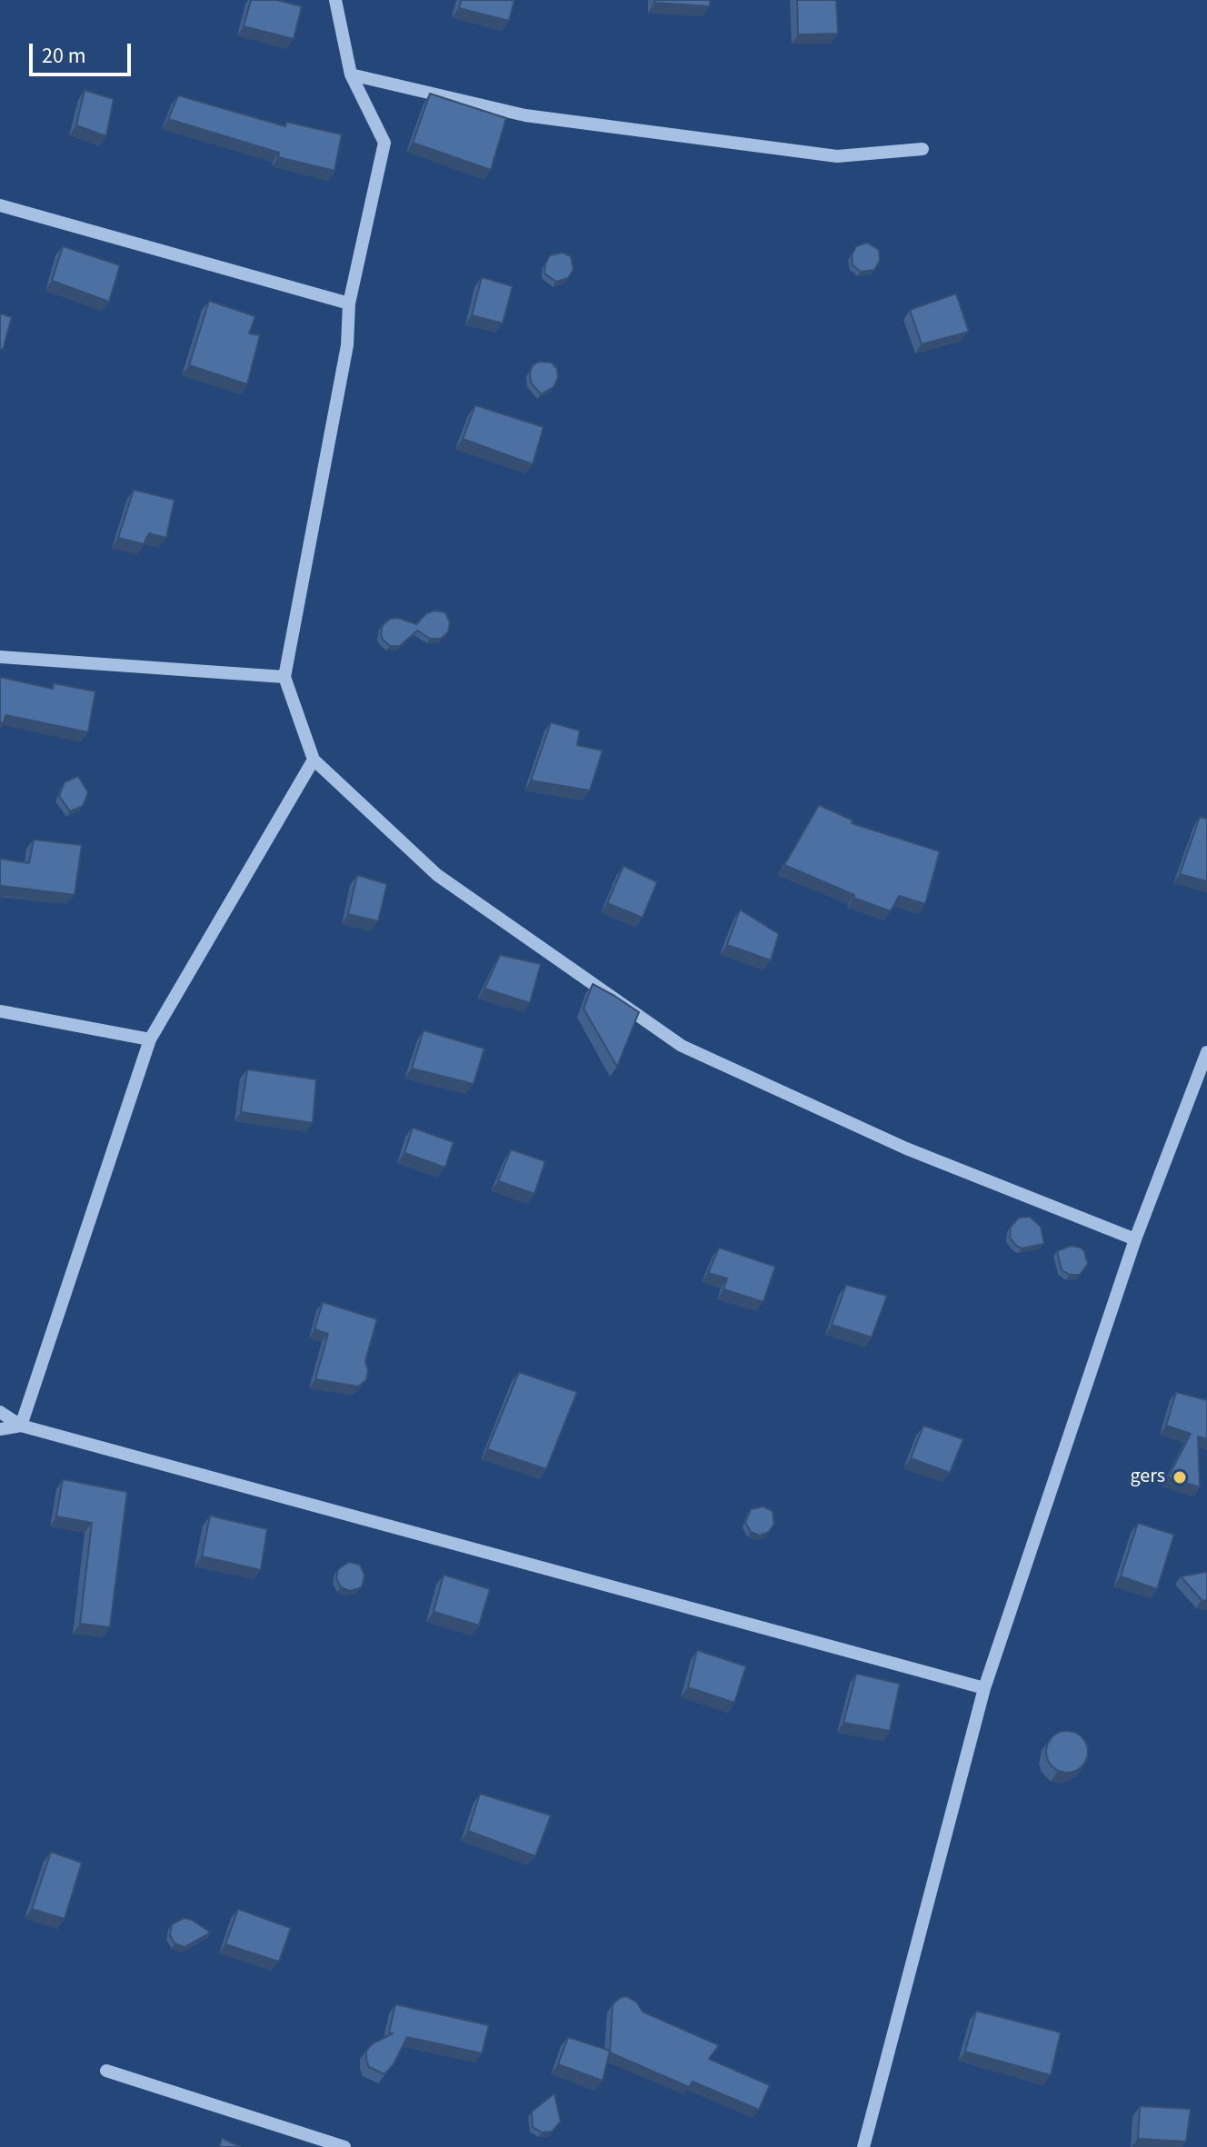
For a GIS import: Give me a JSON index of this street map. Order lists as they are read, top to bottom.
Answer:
{
  "places": ["gers"],
  "scale_bar": "20 m"
}
